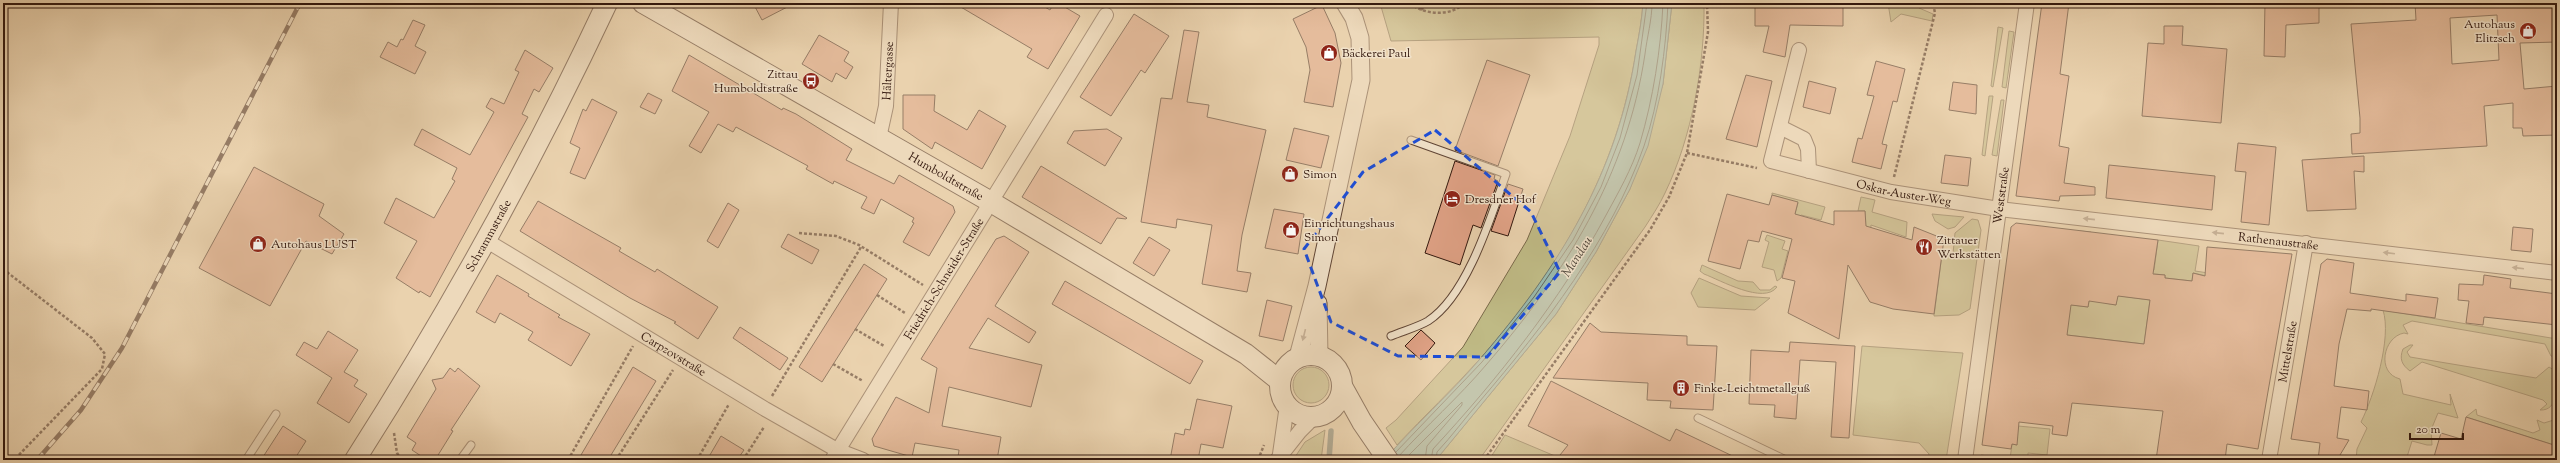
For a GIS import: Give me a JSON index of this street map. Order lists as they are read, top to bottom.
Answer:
{
  "streets": {
    "main road": ["Humboldtstraße", "Schrammstraße"],
    "street": [
      "Hältergasse",
      "Oskar-Auster-Weg",
      "Weststraße",
      "Rathenaustraße",
      "Friedrich-Schneider-Straße",
      "Mittelstraße",
      "Carpzovstraße"
    ]
  },
  "crossings": [
    ["Hältergasse", "Humboldtstraße"],
    ["Humboldtstraße", "Friedrich-Schneider-Straße"],
    ["Oskar-Auster-Weg", "Weststraße"],
    ["Oskar-Auster-Weg", "Rathenaustraße"],
    ["Weststraße", "Rathenaustraße"],
    ["Schrammstraße", "Carpzovstraße"],
    ["Rathenaustraße", "Mittelstraße"],
    ["Friedrich-Schneider-Straße", "Carpzovstraße"]
  ],
  "one_way": ["Rathenaustraße"],
  "water": ["Mandau"],
  "places": {
    "shop": [
      "Autohaus Elitzsch",
      "Bäckerei Paul",
      "Simon",
      "Einrichtungshaus Simon",
      "Autohaus LUST"
    ],
    "bus stop": ["Zittau Humboldtstraße"],
    "hotel": ["Dresdner Hof"],
    "restaurant": ["Zittauer Werkstätten"],
    "building": ["Finke-Leichtmetallguß"]
  },
  "scale_bar": "20 m"
}
